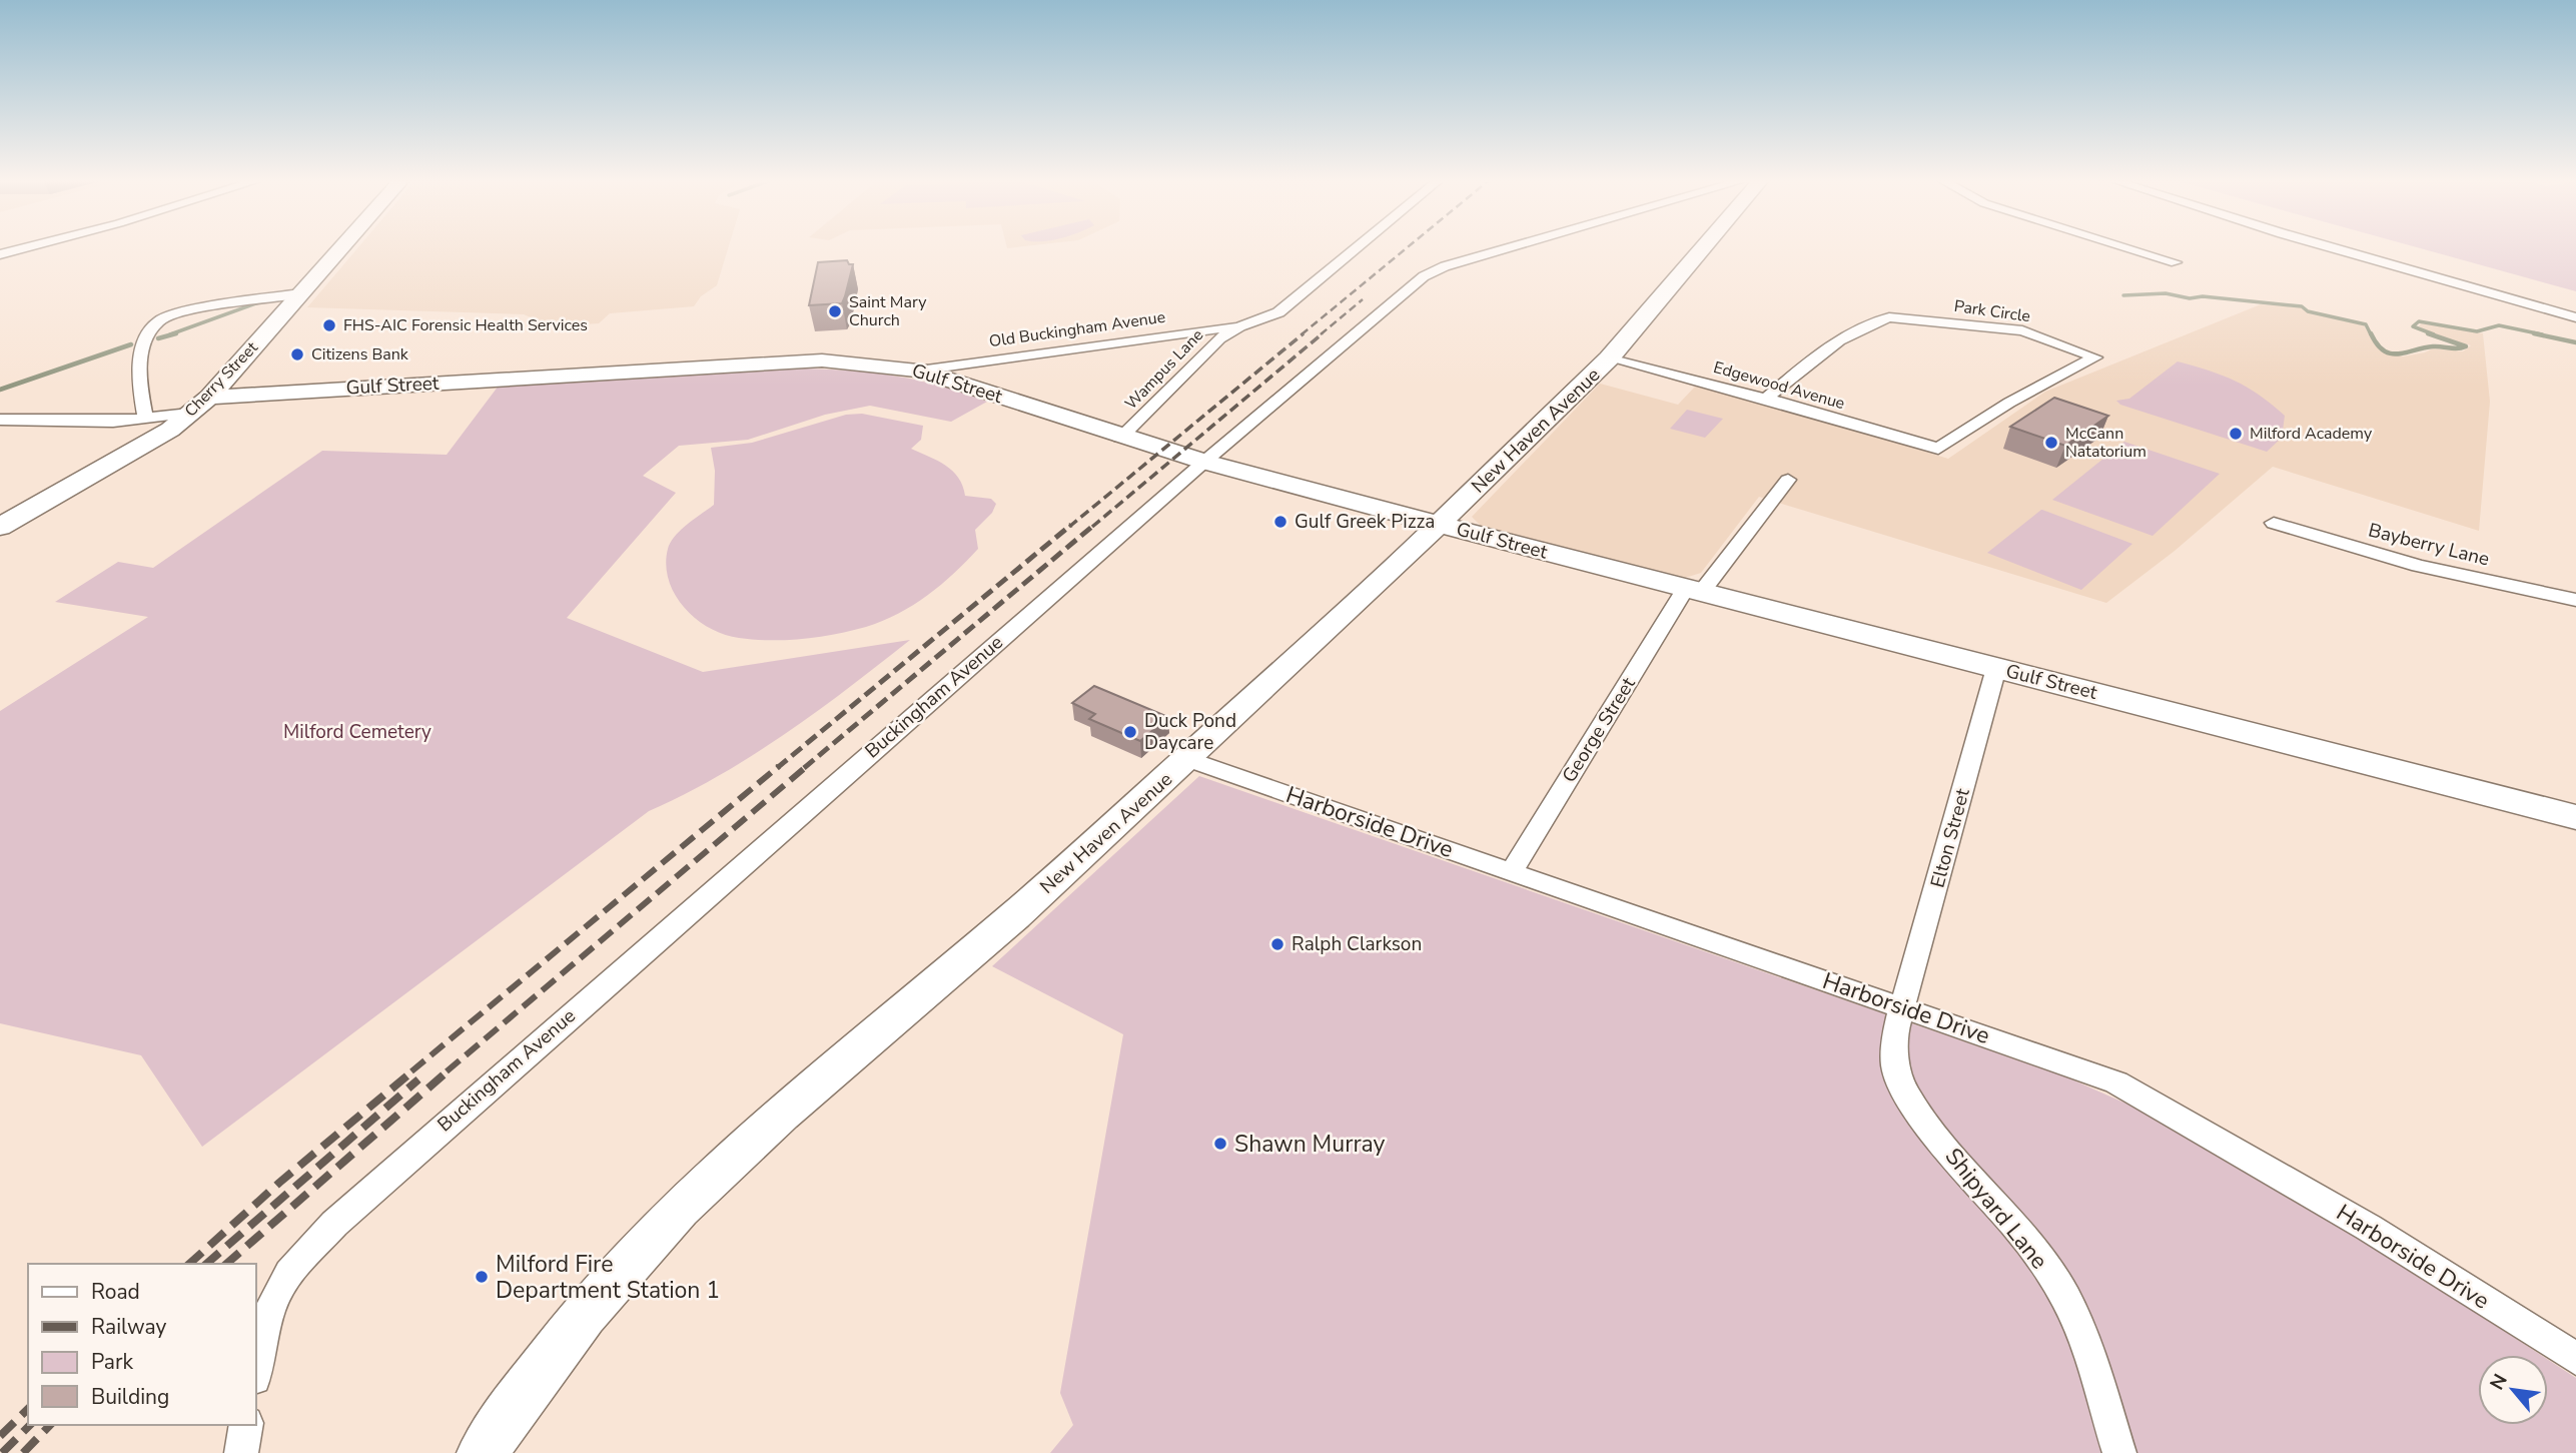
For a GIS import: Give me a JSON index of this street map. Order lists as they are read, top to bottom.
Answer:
{
  "streets": {
    "main road": ["Cherry Street", "Gulf Street", "New Haven Avenue"],
    "street": [
      "Park Circle",
      "Old Buckingham Avenue",
      "Wampus Lane",
      "Edgewood Avenue",
      "Bayberry Lane",
      "Buckingham Avenue",
      "George Street",
      "Harborside Drive",
      "Elton Street",
      "Shipyard Lane"
    ]
  },
  "crossings": [
    ["Park Circle", "Edgewood Avenue"],
    ["Old Buckingham Avenue", "Wampus Lane"],
    ["Old Buckingham Avenue", "Gulf Street"],
    ["Wampus Lane", "Gulf Street"],
    ["Cherry Street", "Gulf Street"],
    ["Gulf Street", "New Haven Avenue"],
    ["Gulf Street", "Buckingham Avenue"],
    ["Gulf Street", "George Street"],
    ["Gulf Street", "Elton Street"],
    ["Edgewood Avenue", "New Haven Avenue"],
    ["New Haven Avenue", "Harborside Drive"],
    ["George Street", "Harborside Drive"],
    ["Harborside Drive", "Elton Street"],
    ["Harborside Drive", "Shipyard Lane"],
    ["Elton Street", "Shipyard Lane"]
  ],
  "parks": ["Milford Cemetery"],
  "places": [
    "Saint Mary Church",
    "FHS-AIC Forensic Health Services",
    "Citizens Bank",
    "Milford Academy",
    "McCann Natatorium",
    "Gulf Greek Pizza",
    "Duck Pond Daycare",
    "Ralph Clarkson",
    "Shawn Murray",
    "Milford Fire Department Station 1"
  ],
  "legend": [
    "Road",
    "Railway",
    "Park",
    "Building"
  ],
  "north": "top left"
}
